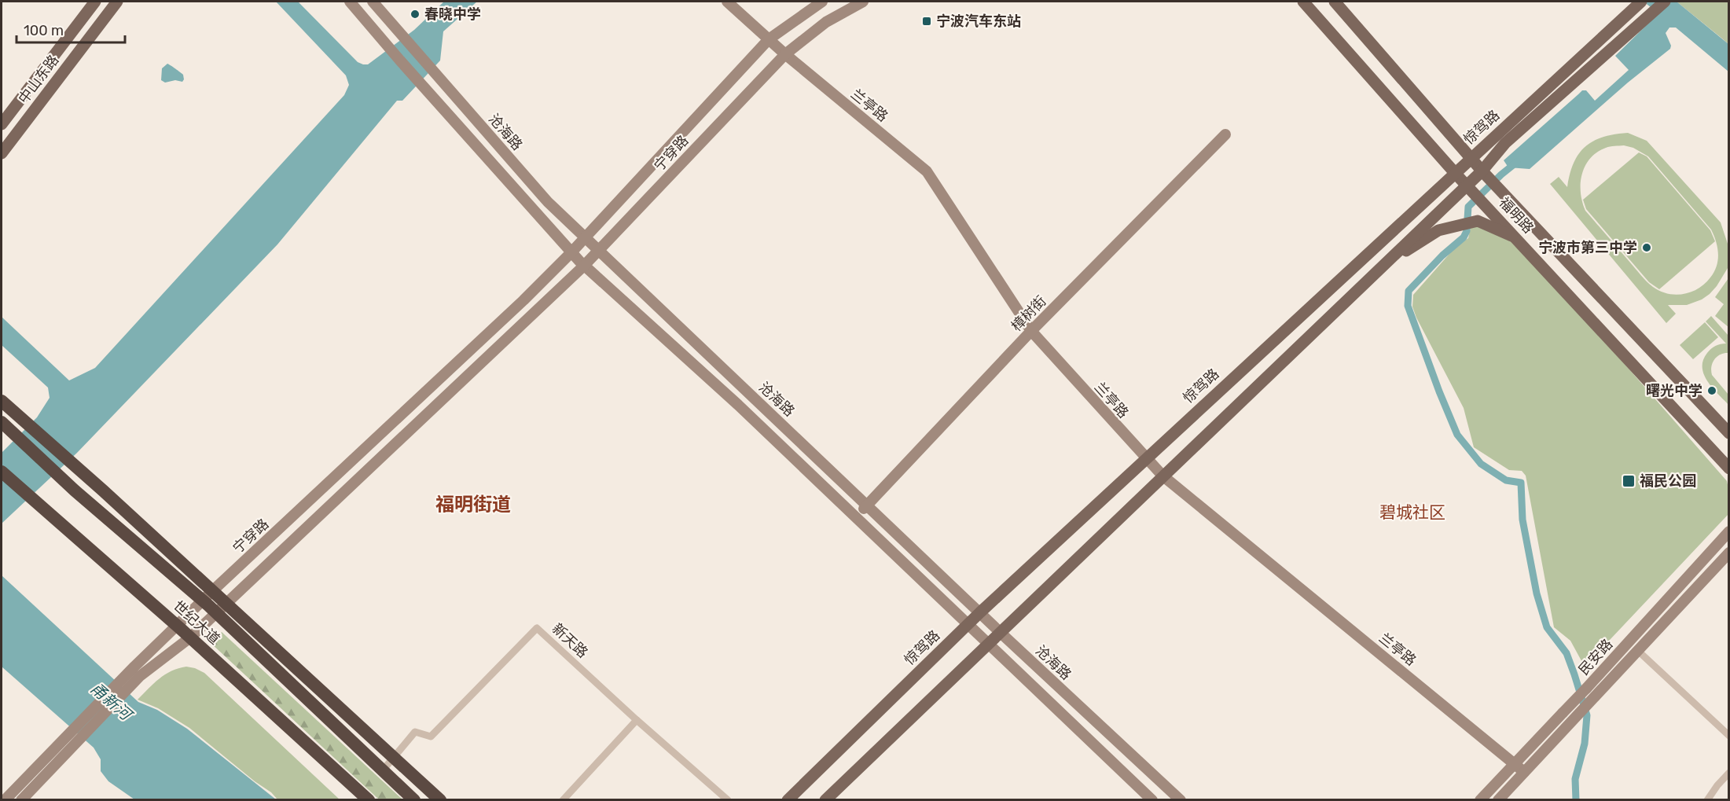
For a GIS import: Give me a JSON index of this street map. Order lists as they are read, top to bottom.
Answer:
{
  "streets": {
    "highway": ["世纪大道"],
    "main road": [
      "中山东路",
      "兰亭路",
      "惊驾路",
      "沧海路",
      "宁穿路",
      "福明路",
      "樟树街",
      "民安路"
    ],
    "street": ["新天路"]
  },
  "crossings": [
    ["兰亭路", "惊驾路"],
    ["兰亭路", "宁穿路"],
    ["兰亭路", "樟树街"],
    ["兰亭路", "民安路"],
    ["惊驾路", "沧海路"],
    ["惊驾路", "福明路"],
    ["沧海路", "宁穿路"],
    ["沧海路", "樟树街"],
    ["宁穿路", "世纪大道"],
    ["世纪大道", "新天路"]
  ],
  "districts": ["福明街道", "碧城社区"],
  "water": ["甬新河"],
  "places": {
    "other": ["春晓中学", "宁波市第三中学", "曙光中学"],
    "transit": ["宁波汽车东站", "福民公园"]
  },
  "scale_bar": "100 m"
}
